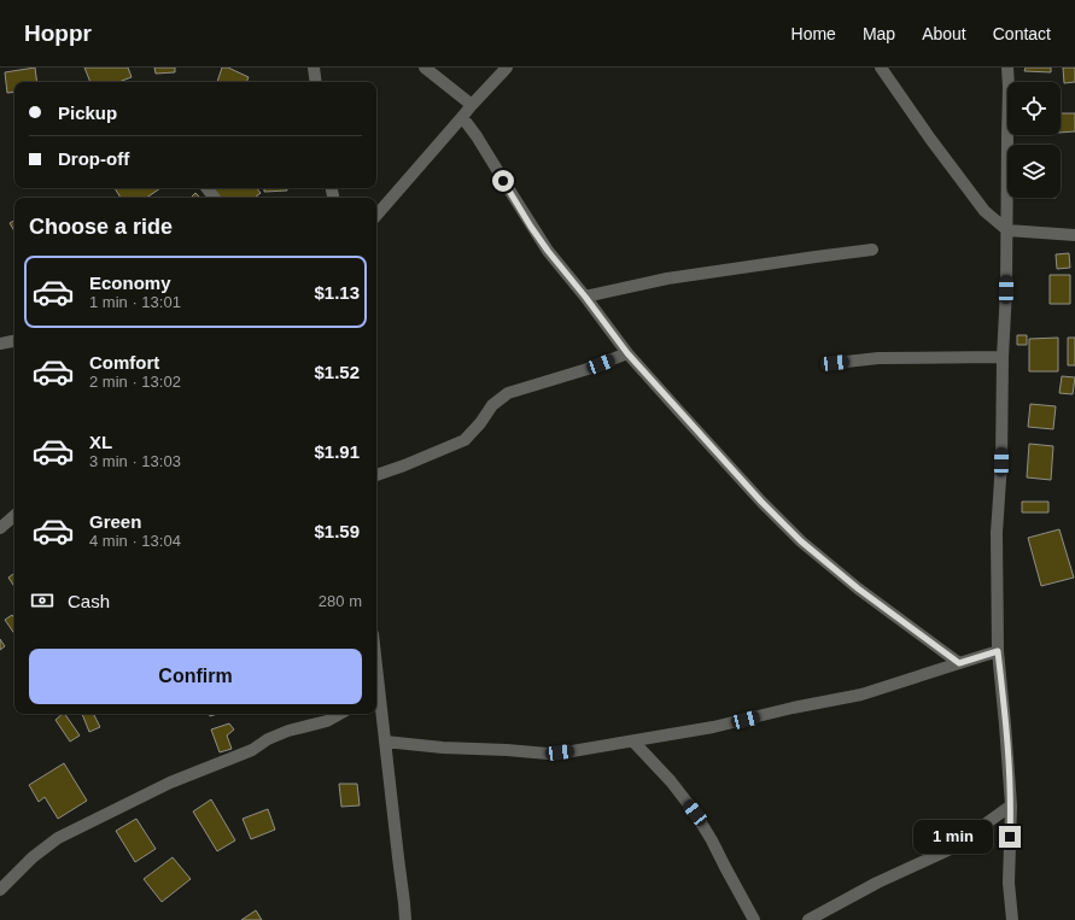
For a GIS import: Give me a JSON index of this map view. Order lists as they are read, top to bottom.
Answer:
{
  "page": {
    "header": "Hoppr",
    "nav": [
      "Home",
      "Map",
      "About",
      "Contact"
    ],
    "banner": ["Pickup", "Drop-off"],
    "heading": "Choose a ride",
    "list": [
      {
        "name": "Economy",
        "note": "1 min · 13:01",
        "value": "$1.13"
      },
      {
        "name": "Comfort",
        "note": "2 min · 13:02",
        "value": "$1.52"
      },
      {
        "name": "XL",
        "note": "3 min · 13:03",
        "value": "$1.91"
      },
      {
        "name": "Green",
        "note": "4 min · 13:04",
        "value": "$1.59"
      }
    ],
    "pay": ["Cash", "280 m"],
    "buttons": "Confirm",
    "bubble": "1 min"
  }
}
